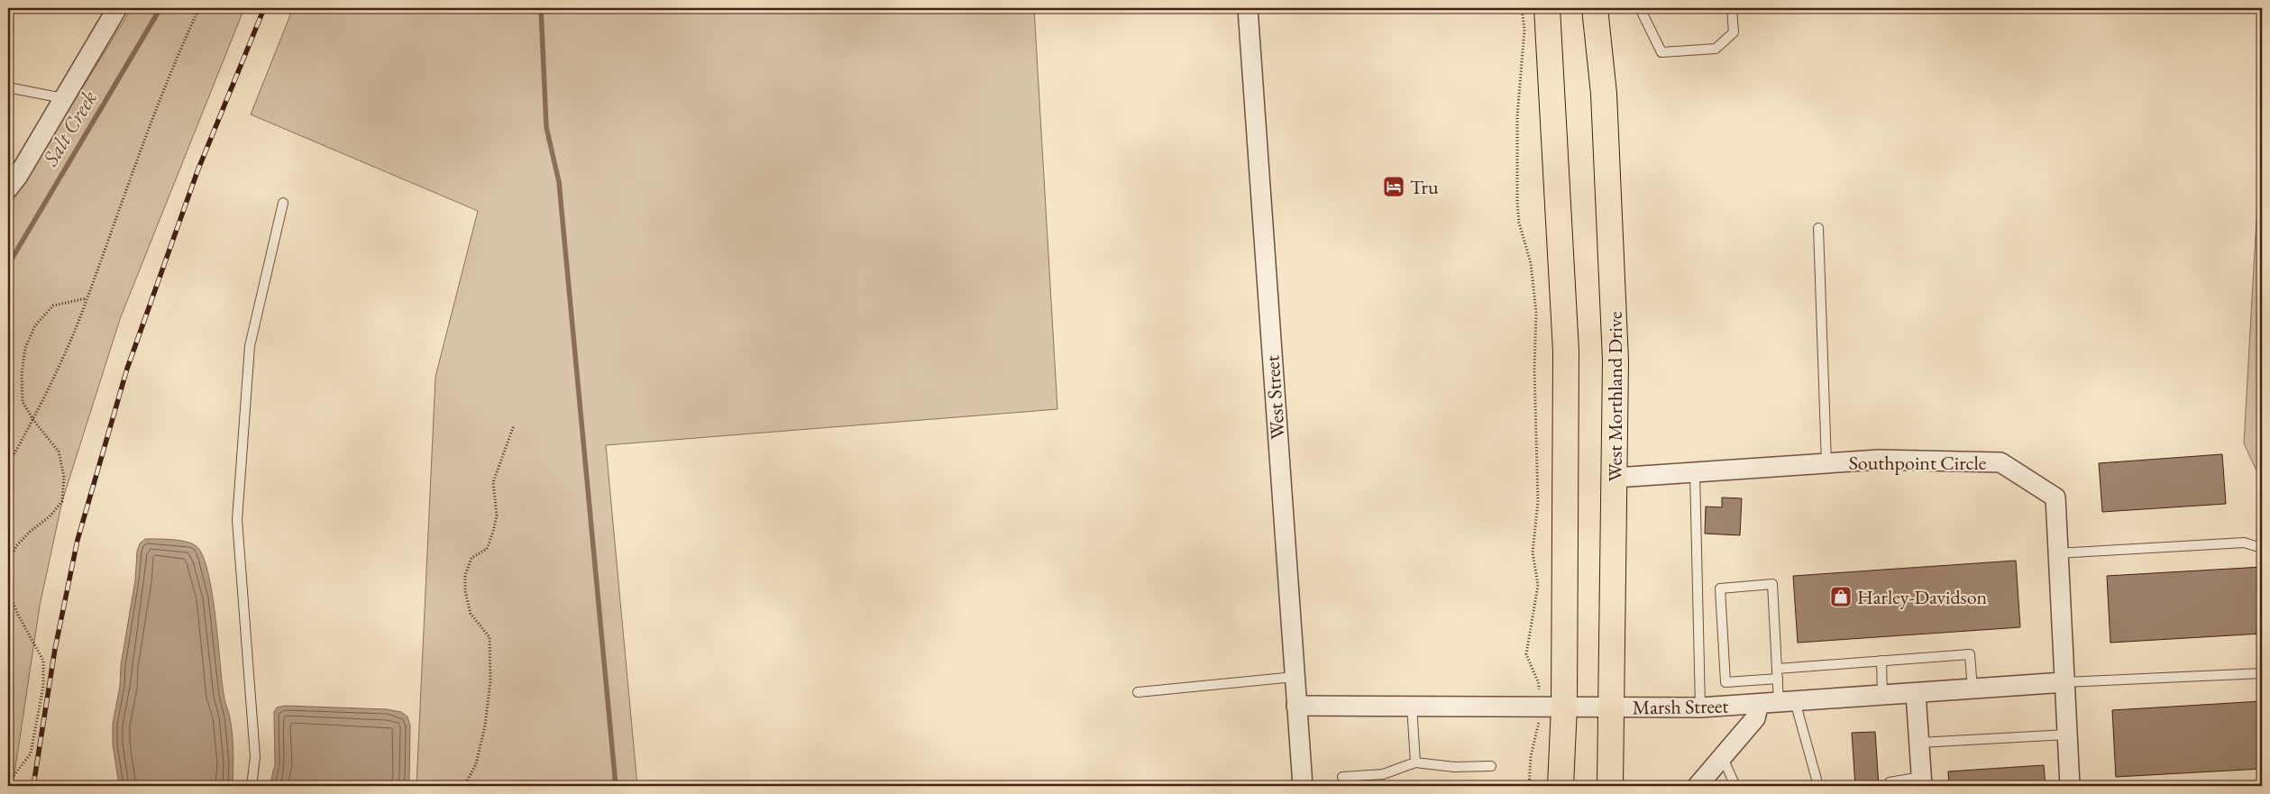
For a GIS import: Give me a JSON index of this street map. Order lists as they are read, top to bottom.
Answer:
{
  "streets": {
    "highway": ["West Morthland Drive"],
    "street": ["West Street", "Southpoint Circle", "Marsh Street"]
  },
  "crossings": [
    ["West Morthland Drive", "Southpoint Circle"],
    ["West Morthland Drive", "Marsh Street"],
    ["West Street", "Marsh Street"],
    ["Southpoint Circle", "Marsh Street"]
  ],
  "water": ["Salt Creek"],
  "places": {
    "hotel": ["Tru"],
    "shop": ["Harley-Davidson"]
  }
}
